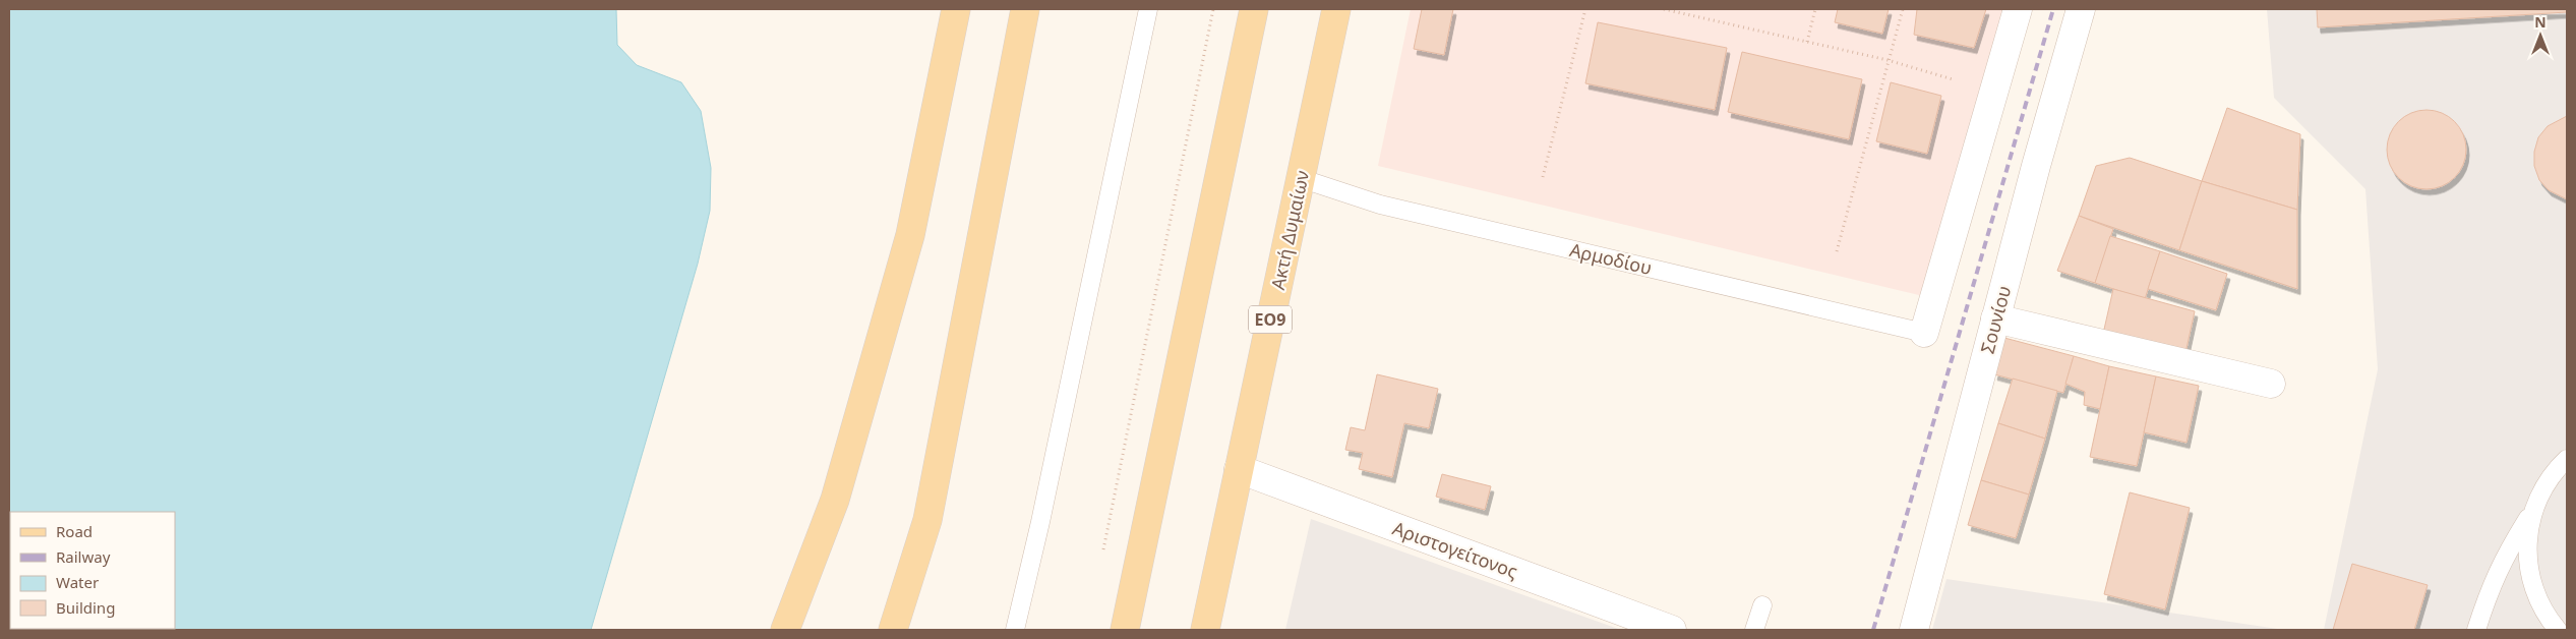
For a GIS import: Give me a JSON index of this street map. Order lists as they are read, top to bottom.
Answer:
{
  "streets": {
    "main road": ["Ακτή Δυμαίων", "ΕΟ9"],
    "street": ["Σουνίου", "Αριστογείτονος"],
    "lane": ["Αρμοδίου"]
  },
  "crossings": [
    ["Ακτή Δυμαίων", "Αρμοδίου"],
    ["Ακτή Δυμαίων", "Αριστογείτονος"]
  ],
  "legend": [
    "Road",
    "Railway",
    "Water",
    "Building"
  ],
  "north": "top"
}
